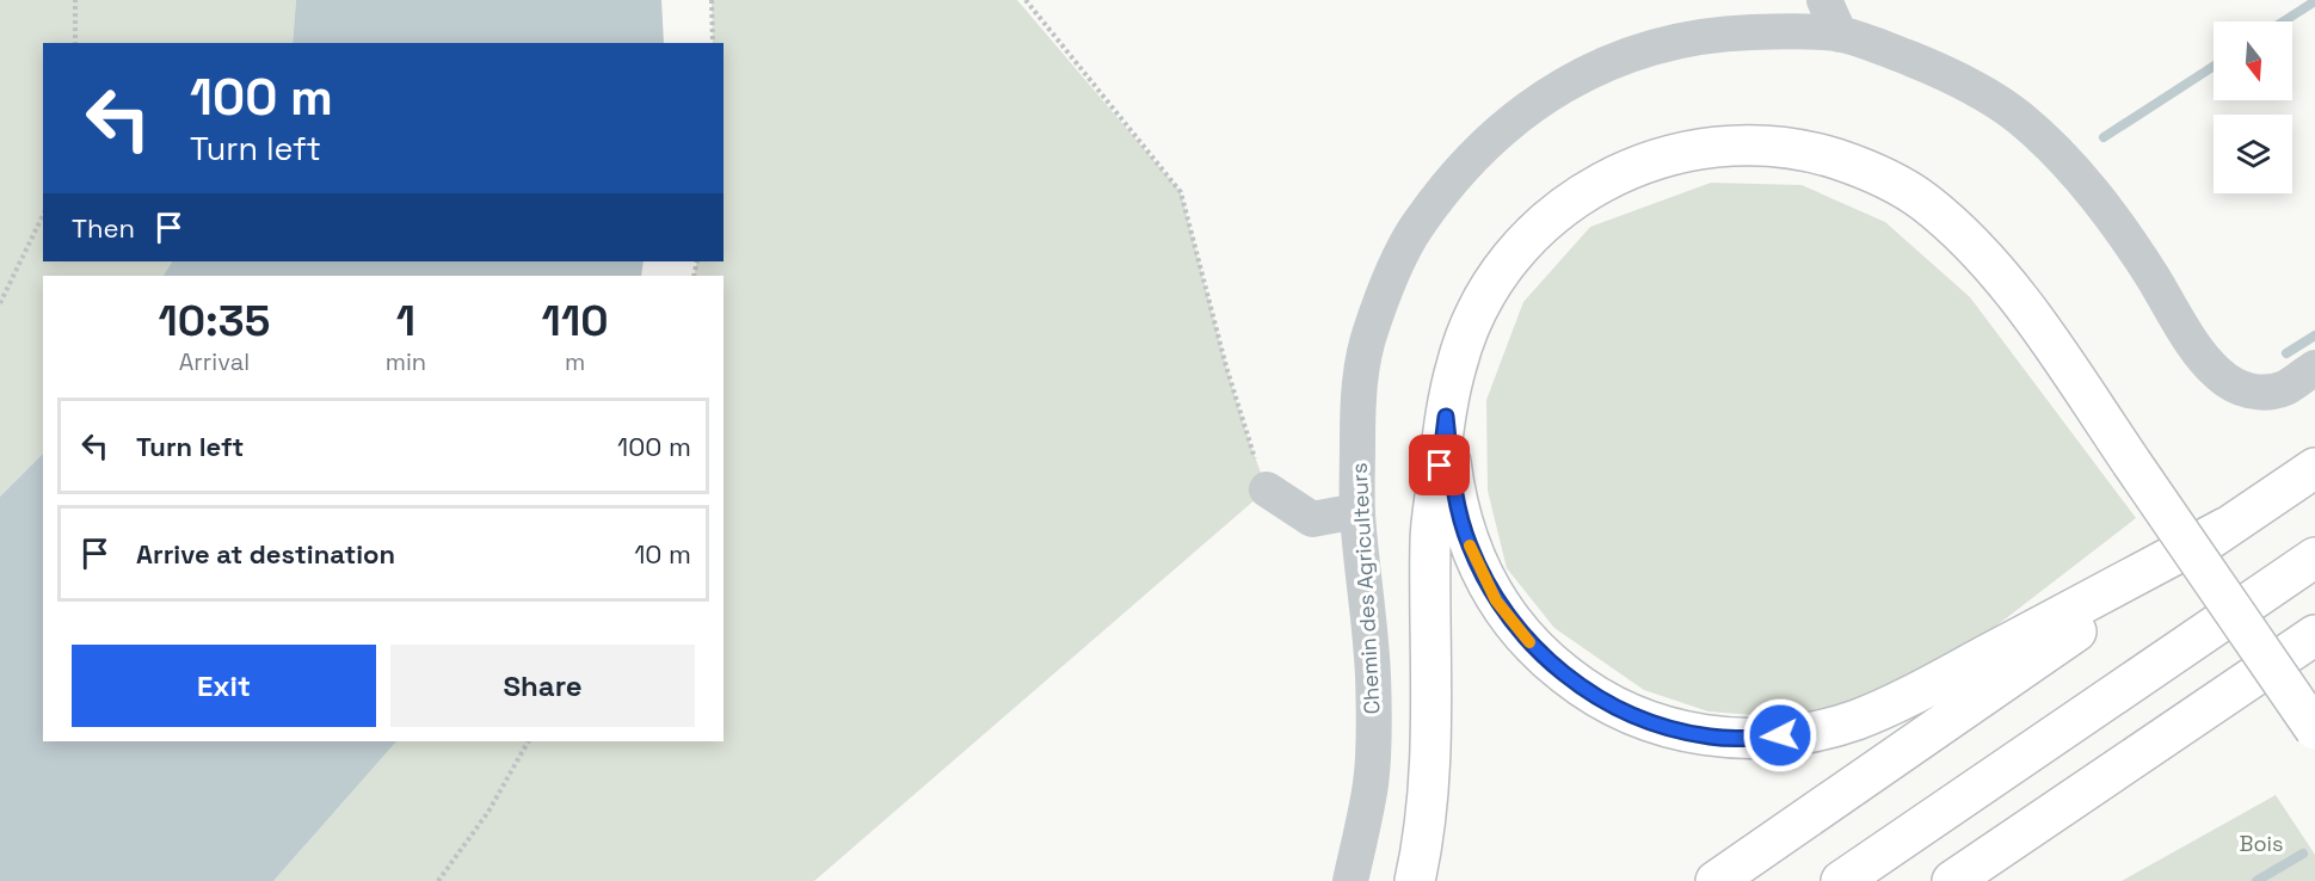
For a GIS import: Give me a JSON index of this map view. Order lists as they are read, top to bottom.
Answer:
{
  "streets": {
    "street": ["Chemin des Agriculteurs"]
  },
  "parks": ["Bois"],
  "north": "bottom",
  "page": {
    "turn": ["100 m", "Turn left"],
    "then": "Then",
    "eta": [
      "10:35",
      "Arrival",
      "1",
      "min",
      "110",
      "m"
    ],
    "list": [
      {
        "name": "Turn left",
        "value": "100 m"
      },
      {
        "name": "Arrive at destination",
        "value": "10 m"
      }
    ],
    "buttons": ["Exit", "Share"]
  }
}
